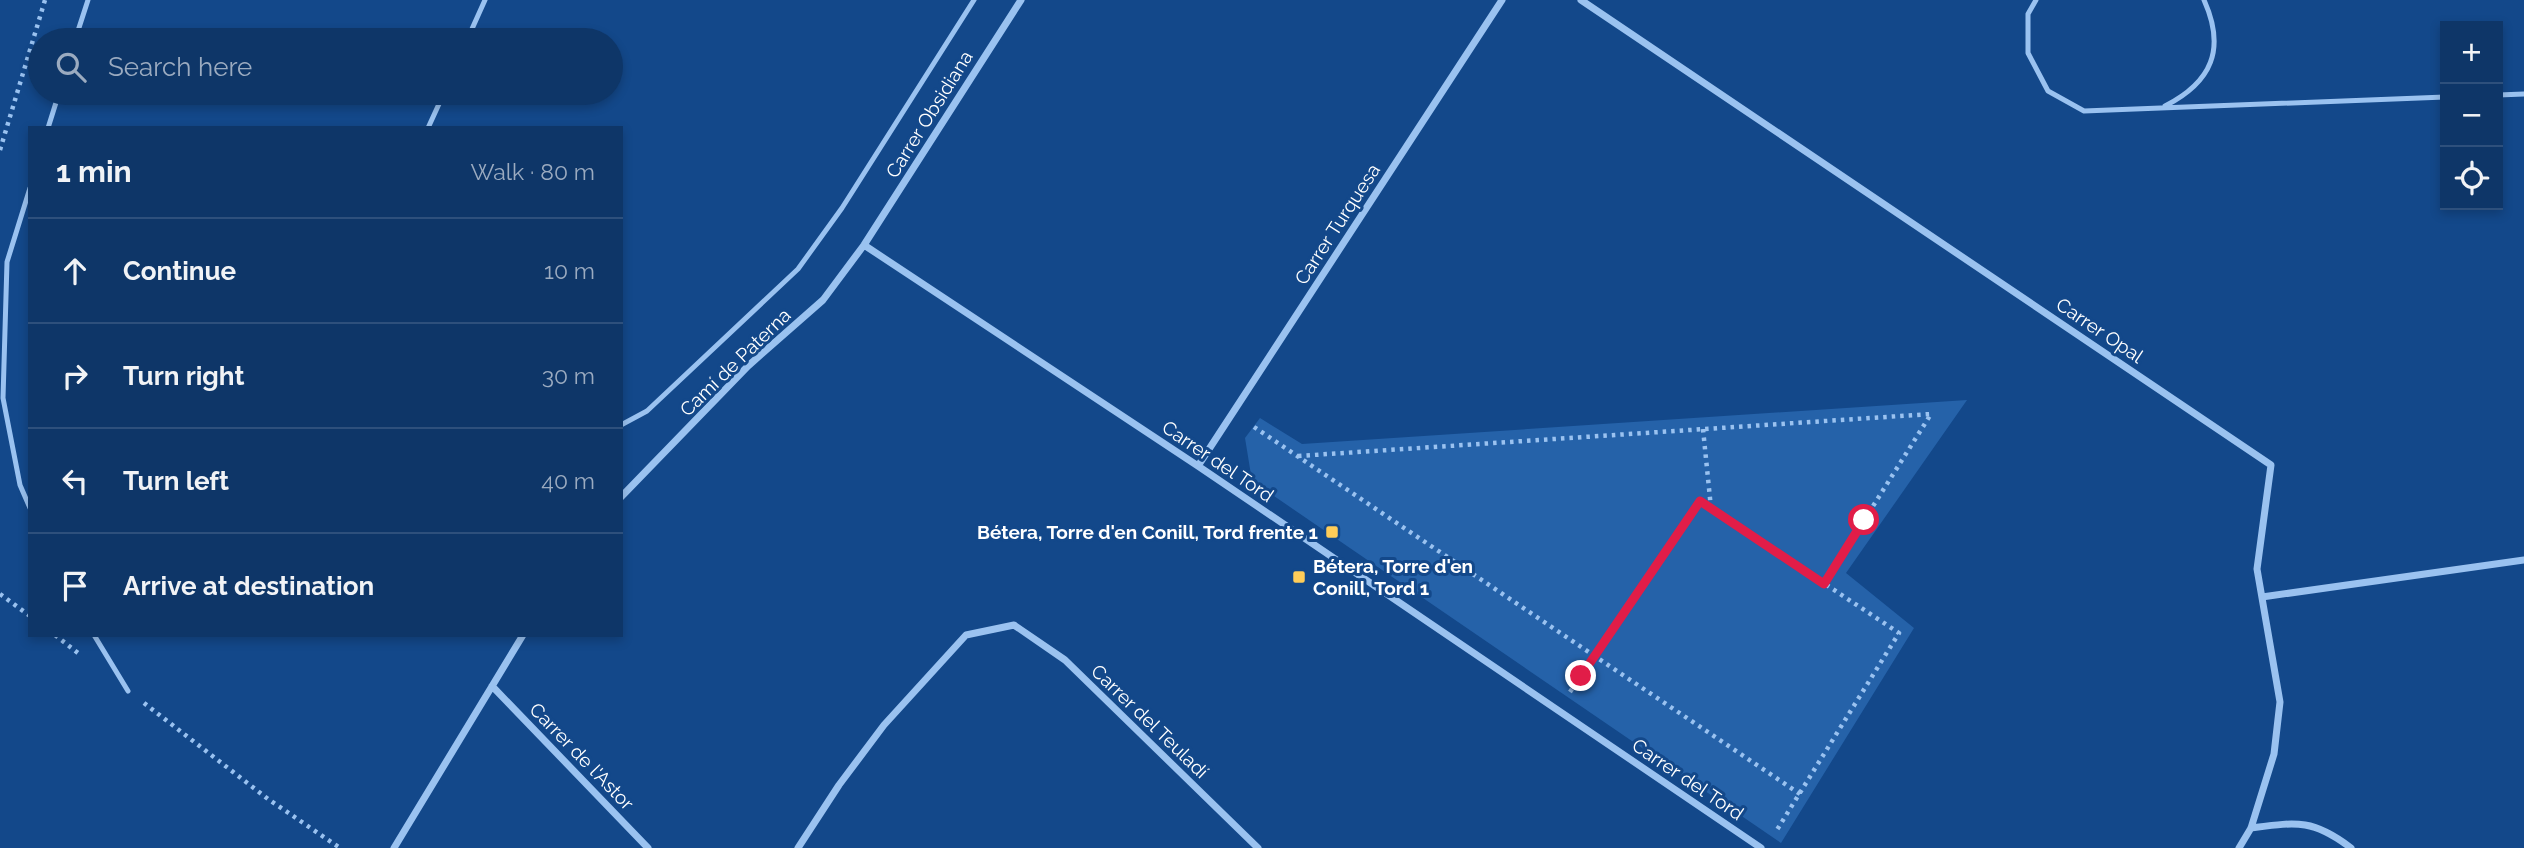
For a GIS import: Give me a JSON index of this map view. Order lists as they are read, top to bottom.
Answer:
{
  "streets": {
    "street": [
      "Carrer Obsidiana",
      "Carrer Turquesa",
      "Carrer Opal",
      "Camí de Paterna",
      "Carrer del Tord",
      "Carrer del Teuladí",
      "Carrer de l'Astor"
    ]
  },
  "crossings": [
    ["Carrer Obsidiana", "Camí de Paterna"],
    ["Carrer Obsidiana", "Carrer del Tord"],
    ["Carrer Turquesa", "Carrer del Tord"],
    ["Camí de Paterna", "Carrer del Tord"]
  ],
  "places": {
    "transit": ["Bétera, Torre d'en Conill, Tord frente 1", "Bétera, Torre d'en Conill, Tord 1"]
  },
  "page": {
    "map_buttons": ["+", "−"],
    "search": "Search here",
    "heading": ["1 min", "Walk · 80 m"],
    "list": [
      ["Continue", "10 m"],
      ["Turn right", "30 m"],
      ["Turn left", "40 m"],
      "Arrive at destination"
    ]
  }
}
